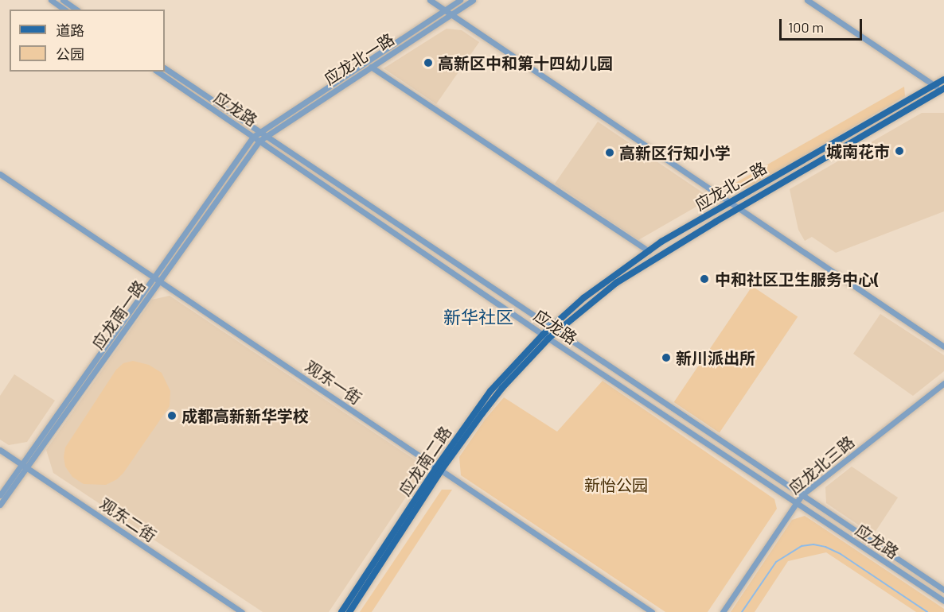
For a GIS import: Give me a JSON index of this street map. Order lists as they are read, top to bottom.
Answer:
{
  "streets": {
    "main road": ["应龙北二路", "应龙南二路"],
    "street": [
      "应龙北一路",
      "应龙路",
      "应龙南一路",
      "观东一街",
      "应龙北三路",
      "观东二街"
    ]
  },
  "crossings": [
    ["应龙北一路", "应龙路"],
    ["应龙北一路", "应龙南一路"],
    ["应龙路", "应龙北二路"],
    ["应龙路", "应龙南一路"],
    ["应龙路", "应龙南二路"],
    ["应龙路", "应龙北三路"],
    ["应龙北二路", "应龙南二路"],
    ["应龙南一路", "观东一街"],
    ["应龙南一路", "观东二街"],
    ["观东一街", "应龙南二路"]
  ],
  "districts": ["新华社区"],
  "parks": ["新怡公园"],
  "places": [
    "高新区中和第十四幼儿园",
    "城南花市",
    "高新区行知小学",
    "中和社区卫生服务中心(",
    "新川派出所",
    "成都高新新华学校"
  ],
  "legend": ["道路", "公园"],
  "scale_bar": "100 m"
}
